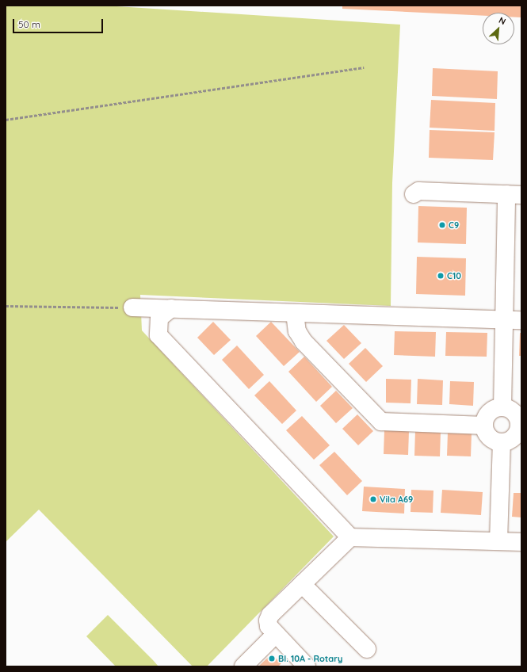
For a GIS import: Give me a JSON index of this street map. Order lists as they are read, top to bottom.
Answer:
{
  "places": [
    "C9",
    "C10",
    "Vila A69",
    "Bl. 10A - Rotary"
  ],
  "scale_bar": "50 m",
  "north": "top right"
}
